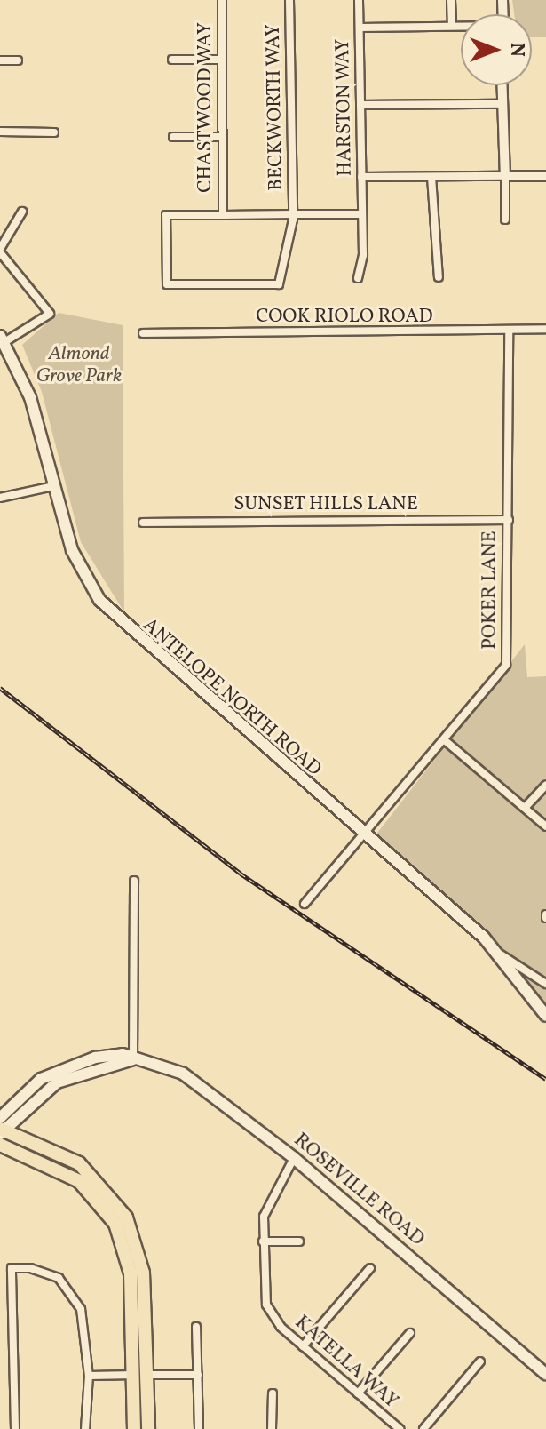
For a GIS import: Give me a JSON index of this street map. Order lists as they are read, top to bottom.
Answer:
{
  "streets": {
    "main road": ["ANTELOPE NORTH ROAD", "ROSEVILLE ROAD"],
    "street": [
      "CHASTWOOD WAY",
      "BECKWORTH WAY",
      "HARSTON WAY",
      "COOK RIOLO ROAD",
      "SUNSET HILLS LANE",
      "POKER LANE",
      "KATELLA WAY"
    ]
  },
  "crossings": [
    ["CHASTWOOD WAY", "BECKWORTH WAY"],
    ["COOK RIOLO ROAD", "POKER LANE"],
    ["SUNSET HILLS LANE", "POKER LANE"],
    ["POKER LANE", "ANTELOPE NORTH ROAD"],
    ["ROSEVILLE ROAD", "KATELLA WAY"]
  ],
  "parks": ["Almond Grove Park"],
  "north": "right"
}
